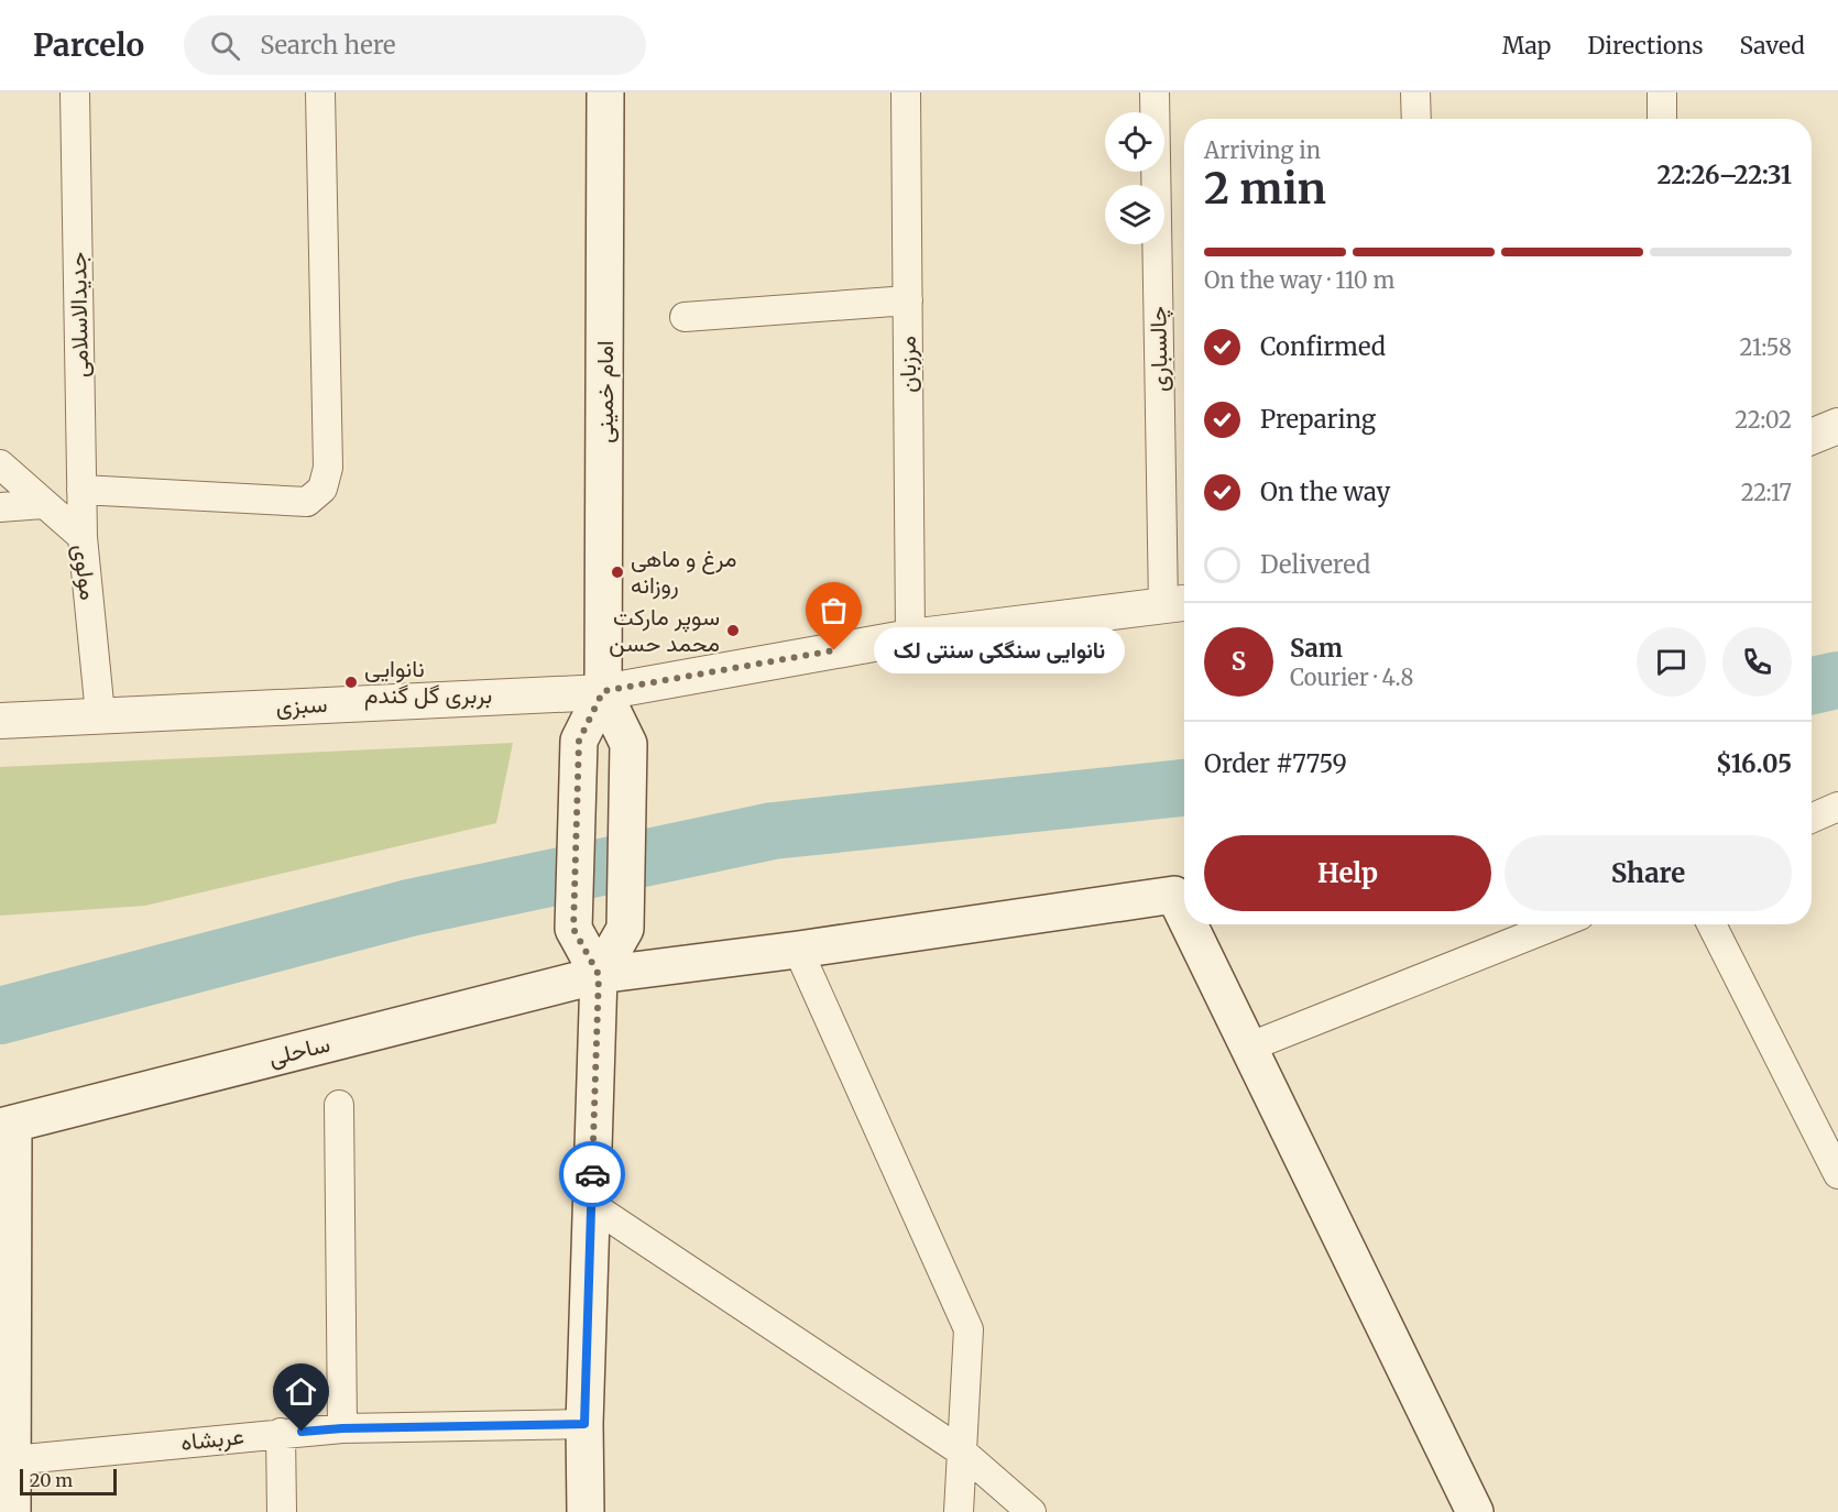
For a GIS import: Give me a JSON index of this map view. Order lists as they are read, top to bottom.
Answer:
{
  "streets": {
    "main road": ["امام خمینی", "ساحلی"],
    "street": [
      "جدیدالاسلامی",
      "چالسباری",
      "مرزبان",
      "مولوی",
      "سبزی",
      "عربشاه"
    ]
  },
  "crossings": [
    ["جدیدالاسلامی", "مولوی"],
    ["چالسباری", "سبزی"],
    ["مرزبان", "سبزی"],
    ["امام خمینی", "سبزی"],
    ["مولوی", "سبزی"]
  ],
  "places": [
    "مرغ و ماهی روزانه",
    "سوپر مارکت محمد حسن",
    "نانوایی سنگکی سنتی لک",
    "نانوایی بربری گل گندم"
  ],
  "scale_bar": "20 m",
  "page": {
    "header": "Parcelo",
    "search": "Search here",
    "nav": ["Map", "Directions", "Saved"],
    "heading": ["2 min", "Arriving in", "22:26–22:31"],
    "panel": [
      "Sam",
      "Courier · 4.8",
      "Order #7759",
      "$16.05"
    ],
    "bar": "On the way · 110 m",
    "list": [
      ["Confirmed", "21:58"],
      ["Preparing", "22:02"],
      ["On the way", "22:17"],
      "Delivered"
    ],
    "bubble": "نانوایی سنگکی سنتی لک",
    "round": "S",
    "buttons": ["Help", "Share"],
    "scale": "20 m"
  }
}
